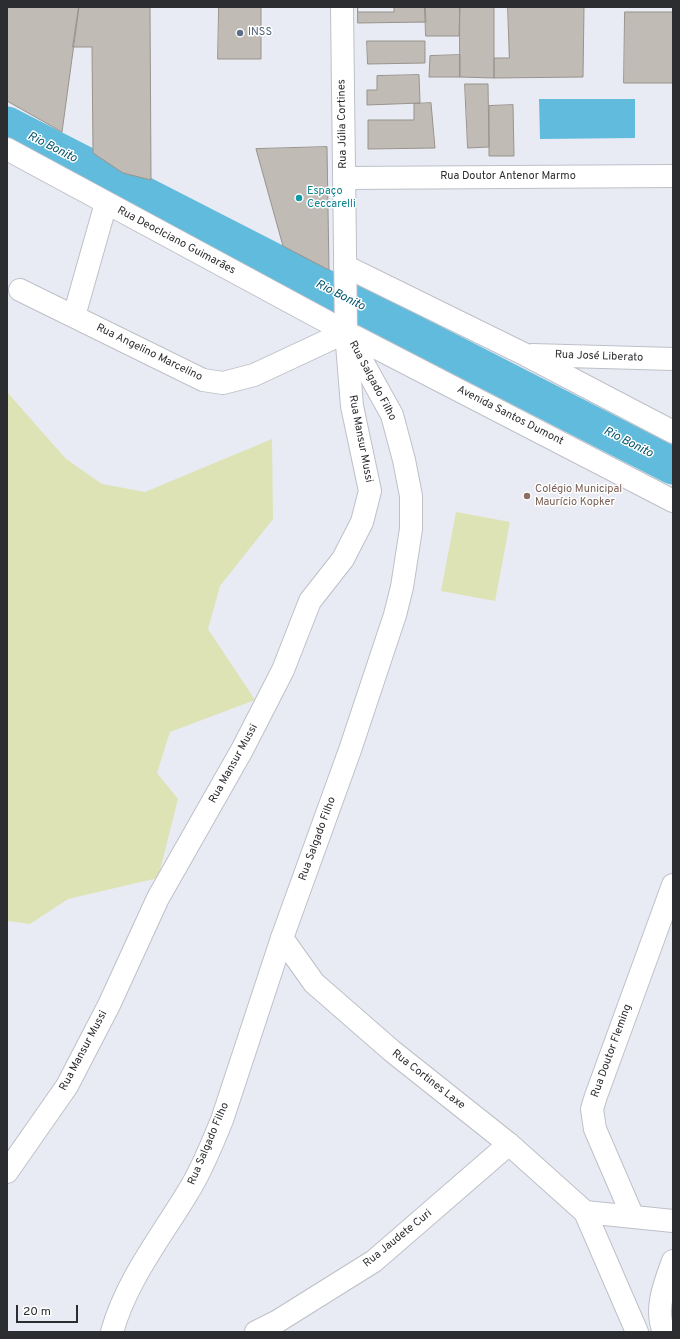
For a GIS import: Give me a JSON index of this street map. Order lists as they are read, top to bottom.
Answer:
{
  "streets": {
    "street": [
      "Rua Júlia Cortines",
      "Rua Doutor Antenor Marmo",
      "Rua Deoclciano Guimarães",
      "Rua Angelino Marcelino",
      "Rua José Liberato",
      "Rua Salgado Filho",
      "Avenida Santos Dumont",
      "Rua Mansur Mussi",
      "Rua Doutor Fleming",
      "Rua Cortines Laxe",
      "Rua Jaudete Curi"
    ]
  },
  "crossings": [
    ["Rua Júlia Cortines", "Rua Doutor Antenor Marmo"],
    ["Rua Júlia Cortines", "Rua Deoclciano Guimarães"],
    ["Rua Júlia Cortines", "Rua Angelino Marcelino"],
    ["Rua Júlia Cortines", "Rua Salgado Filho"],
    ["Rua Júlia Cortines", "Avenida Santos Dumont"],
    ["Rua Júlia Cortines", "Rua Mansur Mussi"],
    ["Rua Deoclciano Guimarães", "Rua Angelino Marcelino"],
    ["Rua Deoclciano Guimarães", "Rua Salgado Filho"],
    ["Rua Deoclciano Guimarães", "Avenida Santos Dumont"],
    ["Rua Deoclciano Guimarães", "Rua Mansur Mussi"],
    ["Rua Angelino Marcelino", "Rua Salgado Filho"],
    ["Rua Angelino Marcelino", "Avenida Santos Dumont"],
    ["Rua Angelino Marcelino", "Rua Mansur Mussi"],
    ["Rua Salgado Filho", "Avenida Santos Dumont"],
    ["Rua Salgado Filho", "Rua Mansur Mussi"],
    ["Rua Salgado Filho", "Rua Cortines Laxe"],
    ["Avenida Santos Dumont", "Rua Mansur Mussi"],
    ["Rua Cortines Laxe", "Rua Jaudete Curi"]
  ],
  "water": ["Rio Bonito"],
  "places": ["INSS", "Espaço Ceccarelli", "Colégio Municipal Maurício Kopker"],
  "scale_bar": "20 m"
}
